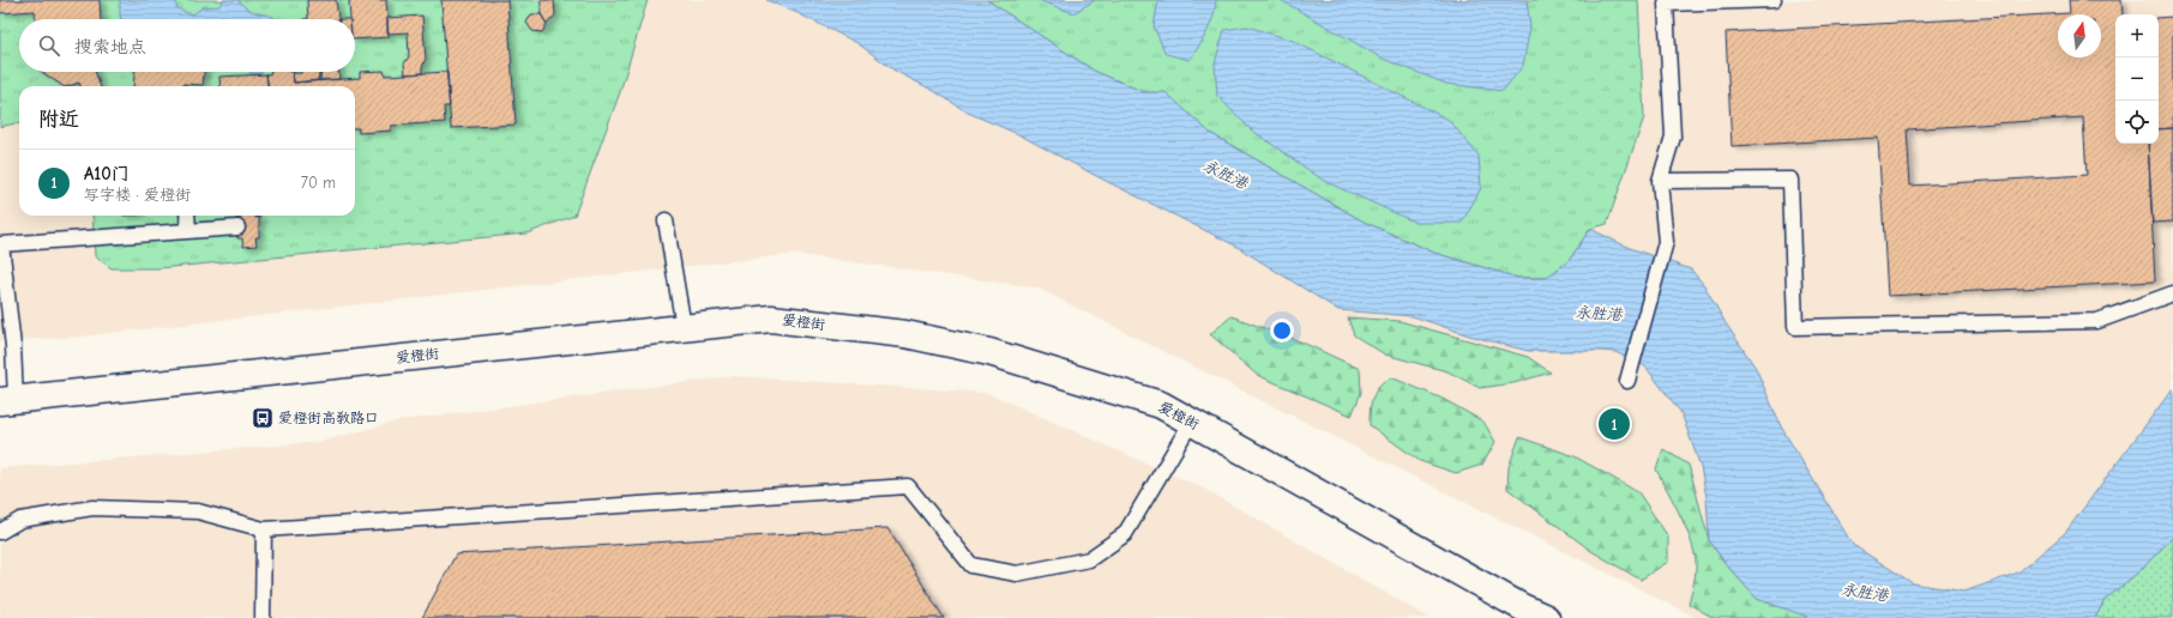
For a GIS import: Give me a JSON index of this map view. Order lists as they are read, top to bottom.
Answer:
{
  "streets": {
    "street": ["爱橙街"]
  },
  "water": ["永胜港"],
  "places": {
    "bus stop": ["爱橙街高教路口"]
  },
  "north": "top",
  "page": {
    "map_buttons": ["+", "−"],
    "search": "搜索地点",
    "heading": "附近",
    "list": [
      {
        "mark": "1",
        "name": "A10门",
        "note": "写字楼 · 爱橙街",
        "value": "70 m"
      }
    ],
    "pins": "1"
  }
}
